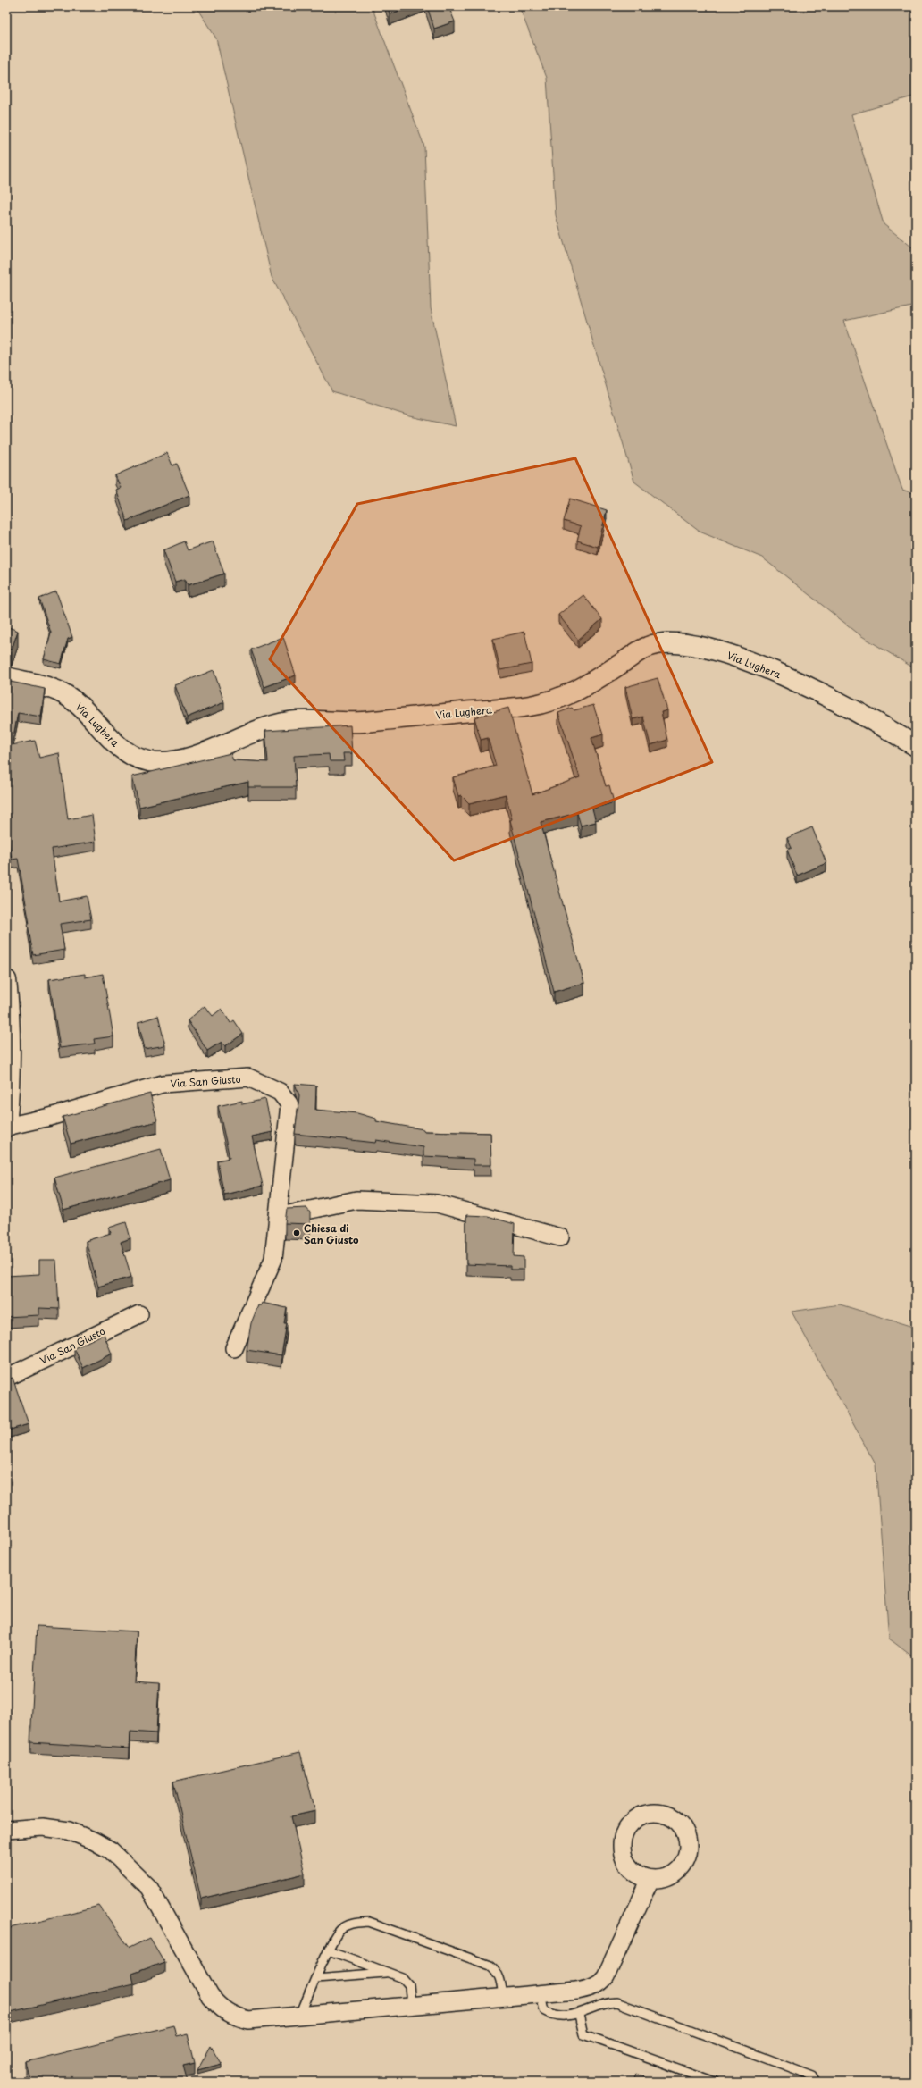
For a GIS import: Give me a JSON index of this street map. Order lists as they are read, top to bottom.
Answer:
{
  "streets": {
    "street": ["Via Lughera", "Via San Giusto"]
  },
  "places": ["Chiesa di San Giusto"]
}
